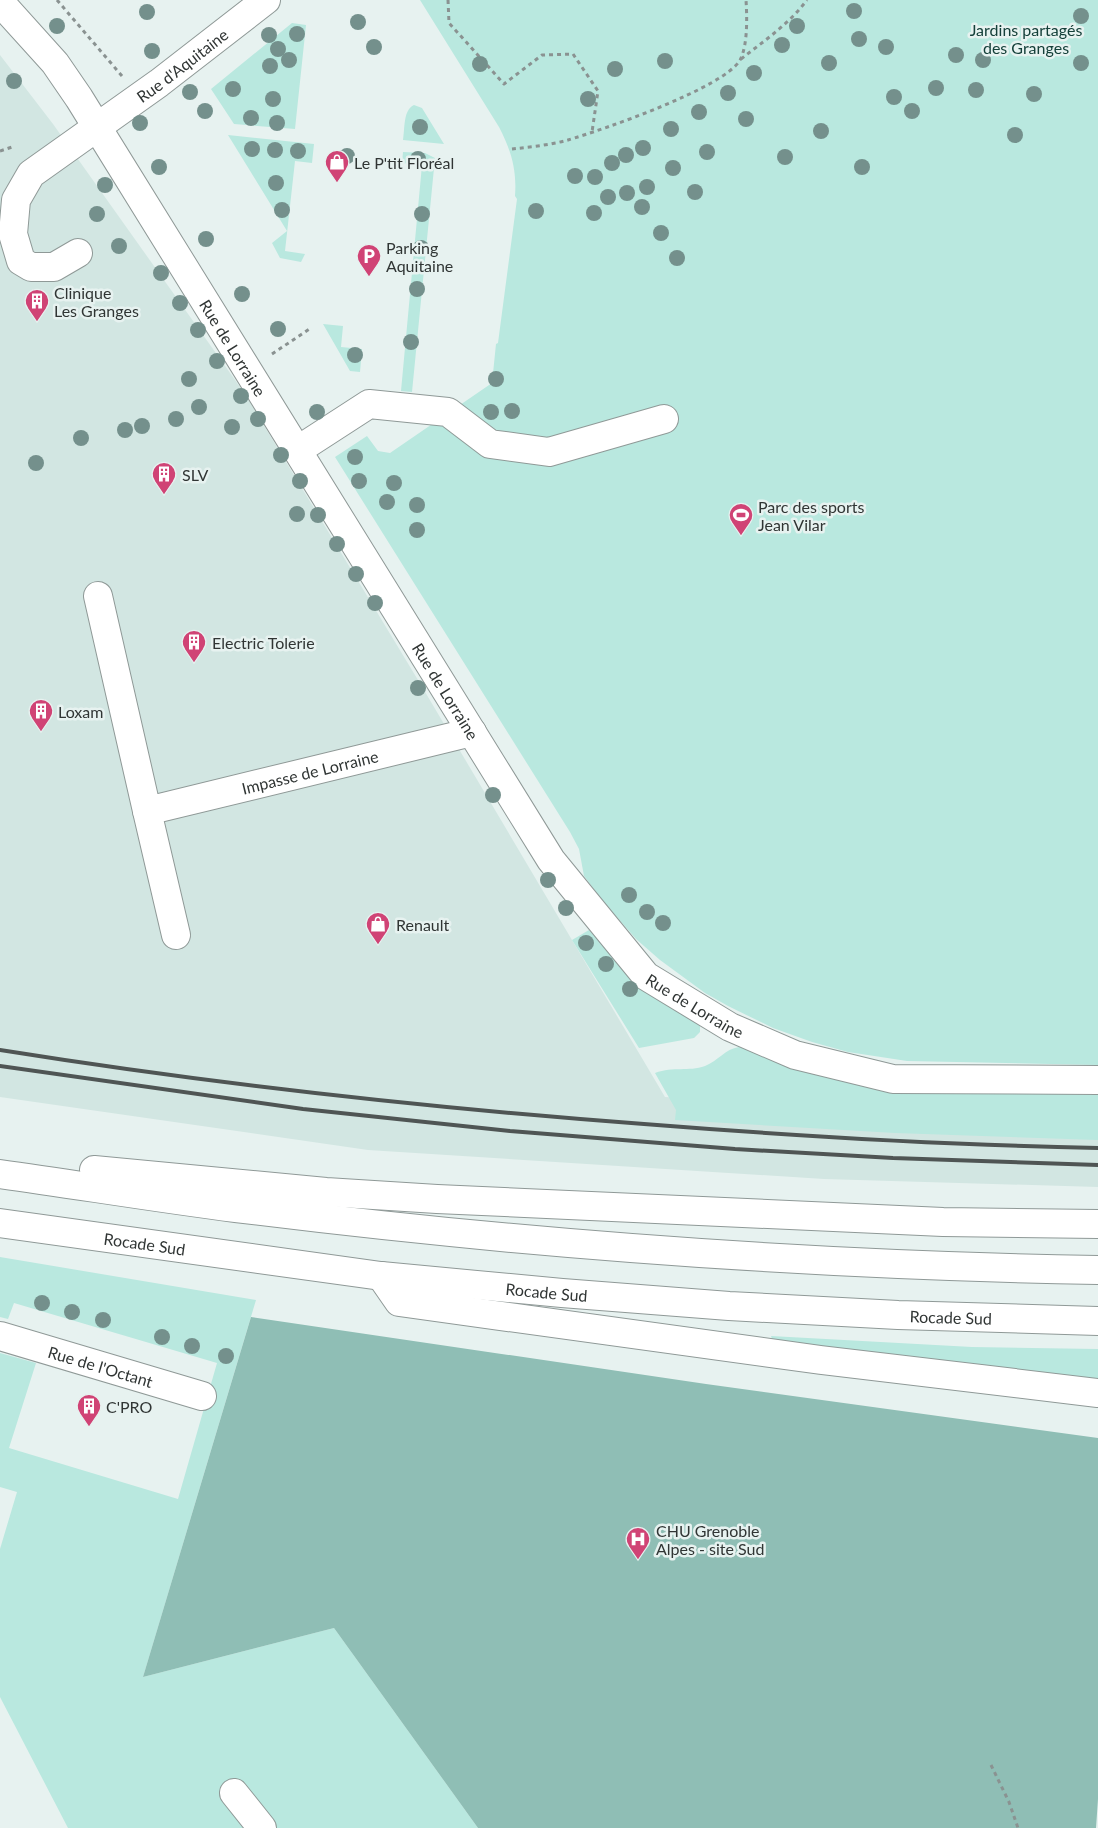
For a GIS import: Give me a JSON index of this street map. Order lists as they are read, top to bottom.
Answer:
{
  "streets": {
    "main road": [
      "Rue d'Aquitaine",
      "Rue de Lorraine",
      "Impasse de Lorraine",
      "Rocade Sud",
      "Rue de l'Octant"
    ]
  },
  "crossings": [
    ["Rue d'Aquitaine", "Rue de Lorraine"],
    ["Rue de Lorraine", "Impasse de Lorraine"]
  ],
  "parks": ["Jardins partagés des Granges"],
  "places": {
    "shop": ["Le P'tit Floréal", "Renault"],
    "parking": ["Parking Aquitaine"],
    "building": [
      "Clinique Les Granges",
      "SLV",
      "Electric Tolerie",
      "Loxam",
      "C'PRO"
    ],
    "sports": ["Parc des sports Jean Vilar"],
    "hospital": ["CHU Grenoble Alpes - site Sud"]
  }
}
